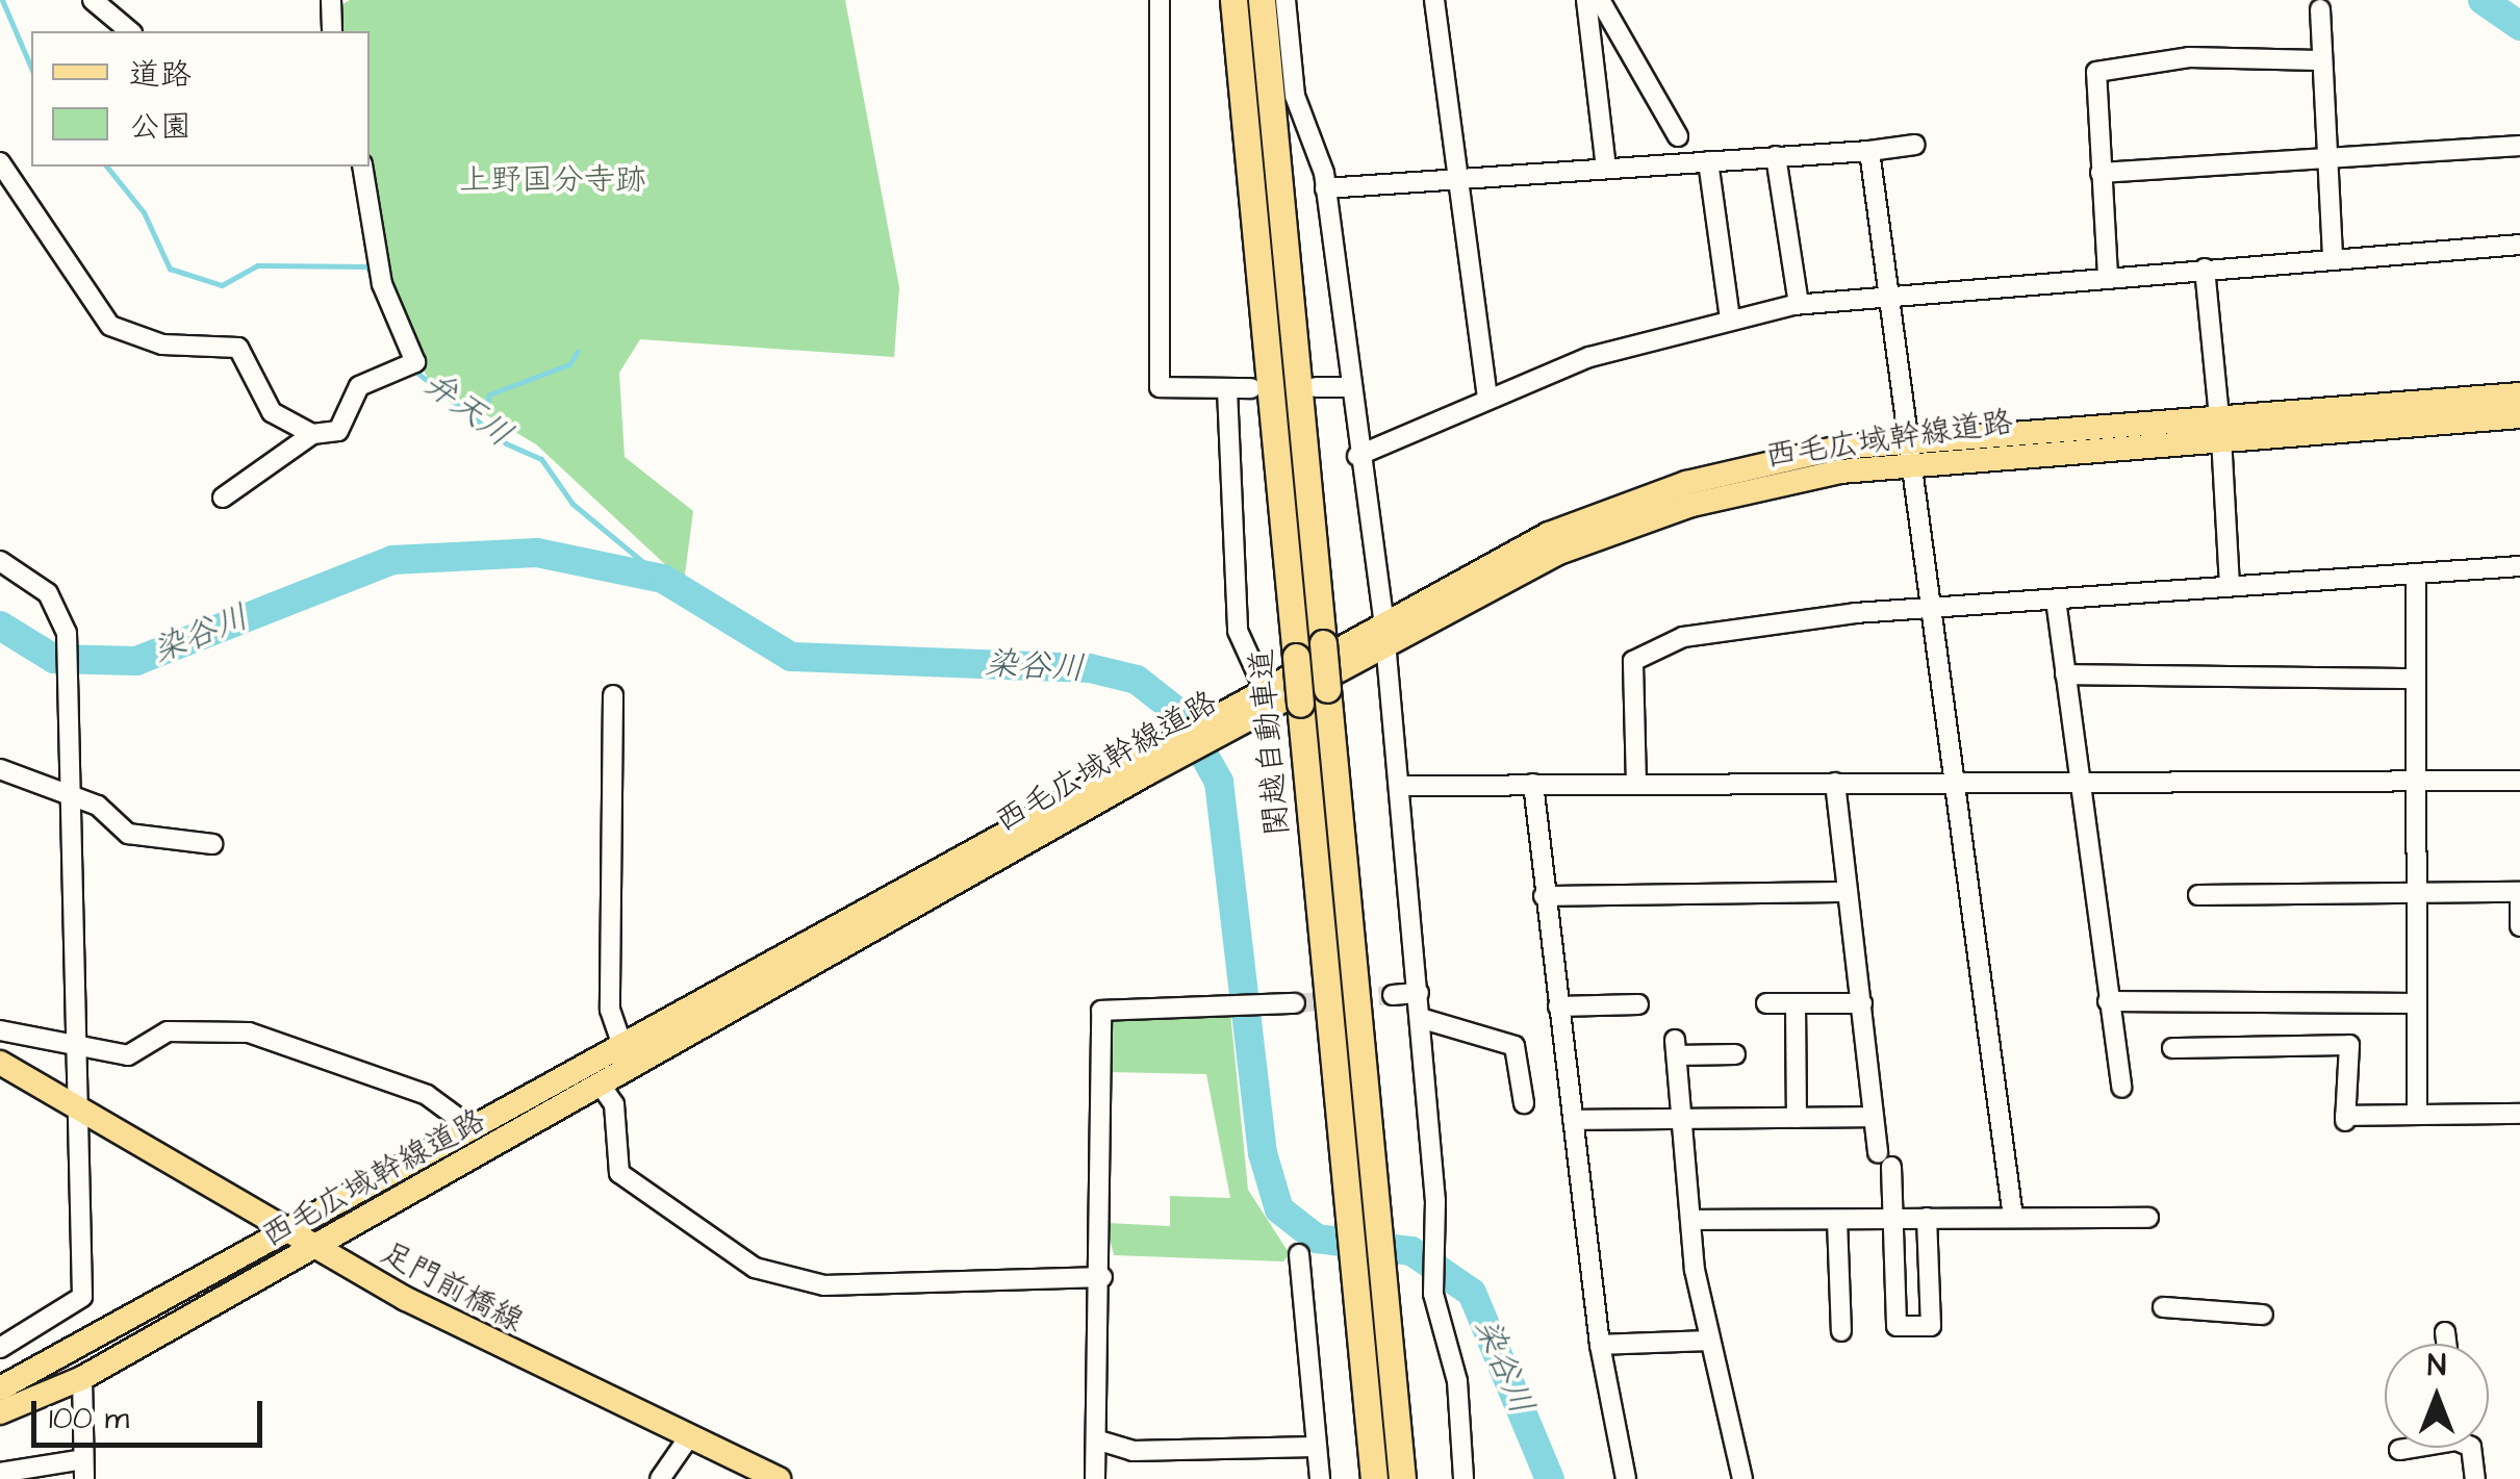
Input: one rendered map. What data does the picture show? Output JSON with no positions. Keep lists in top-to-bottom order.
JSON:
{
  "streets": {
    "highway": ["関越自動車道"],
    "main road": ["西毛広域幹線道路", "足門前橋線"]
  },
  "crossings": [
    ["西毛広域幹線道路", "足門前橋線"]
  ],
  "water": ["弁天川", "染谷川"],
  "parks": ["上野国分寺跡"],
  "legend": ["道路", "公園"],
  "scale_bar": "100 m",
  "north": "top"
}
